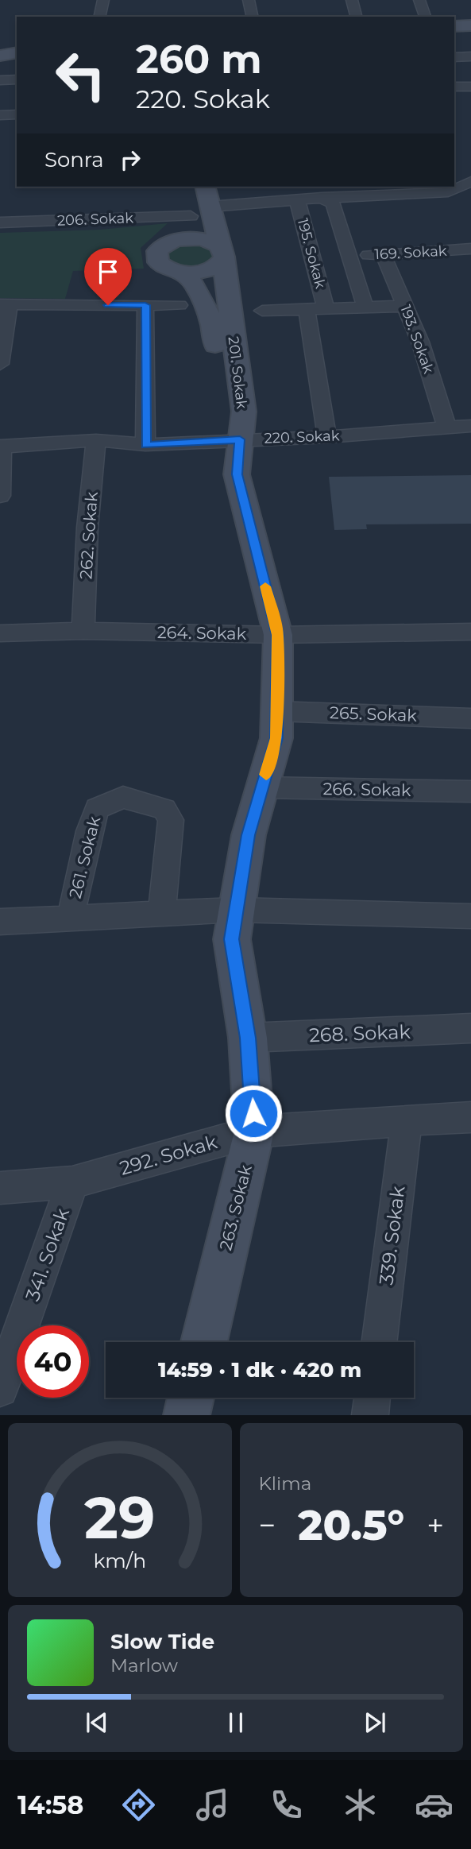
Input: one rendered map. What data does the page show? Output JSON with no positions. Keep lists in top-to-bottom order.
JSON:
{
  "streets": {
    "street": [
      "206. Sokak",
      "169. Sokak",
      "195. Sokak",
      "193. Sokak",
      "201. Sokak",
      "220. Sokak",
      "262. Sokak",
      "264. Sokak",
      "265. Sokak",
      "266. Sokak",
      "261. Sokak",
      "268. Sokak",
      "292. Sokak",
      "263. Sokak",
      "339. Sokak",
      "341. Sokak"
    ]
  },
  "crossings": [
    ["206. Sokak", "201. Sokak"],
    ["169. Sokak", "193. Sokak"],
    ["193. Sokak", "220. Sokak"],
    ["201. Sokak", "220. Sokak"],
    ["201. Sokak", "263. Sokak"],
    ["220. Sokak", "262. Sokak"],
    ["220. Sokak", "263. Sokak"],
    ["262. Sokak", "264. Sokak"],
    ["264. Sokak", "263. Sokak"],
    ["265. Sokak", "263. Sokak"],
    ["266. Sokak", "263. Sokak"],
    ["268. Sokak", "263. Sokak"],
    ["292. Sokak", "263. Sokak"],
    ["292. Sokak", "339. Sokak"],
    ["292. Sokak", "341. Sokak"]
  ],
  "page": {
    "turn": ["260 m", "220. Sokak"],
    "then": "Sonra",
    "limit": "40",
    "trip": "14:59 · 1 dk · 420 m",
    "tile": "Klima",
    "heat": ["−", "20.5°", "+"],
    "song": ["Slow Tide", "Marlow"],
    "tabs": "14:58",
    "gauge": ["29", "km/h"]
  }
}
